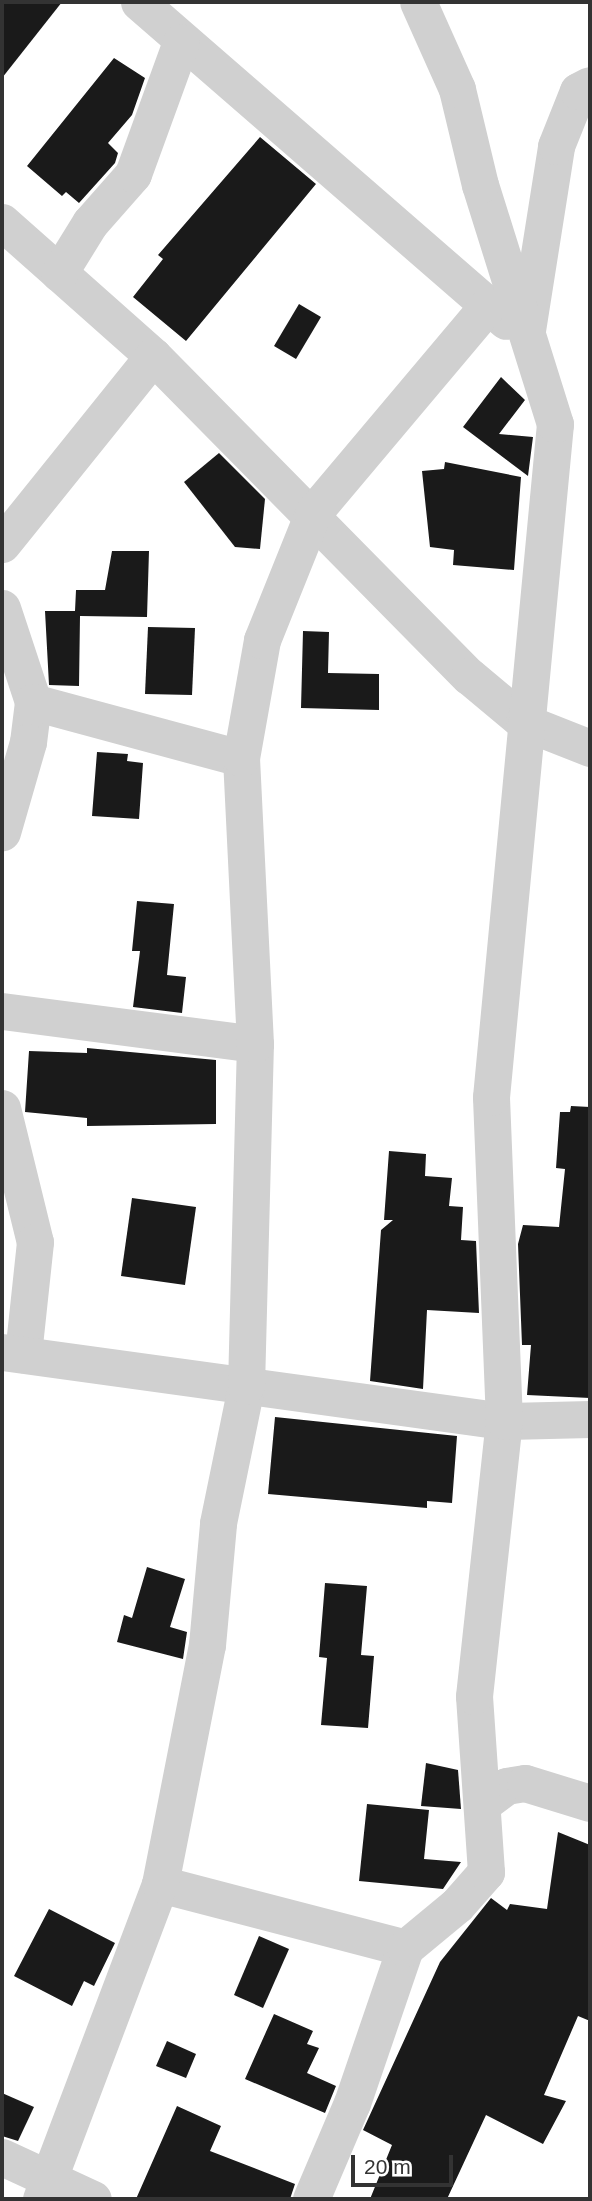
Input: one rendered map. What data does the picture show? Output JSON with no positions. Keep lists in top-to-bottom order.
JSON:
{
  "scale_bar": "20 m"
}
